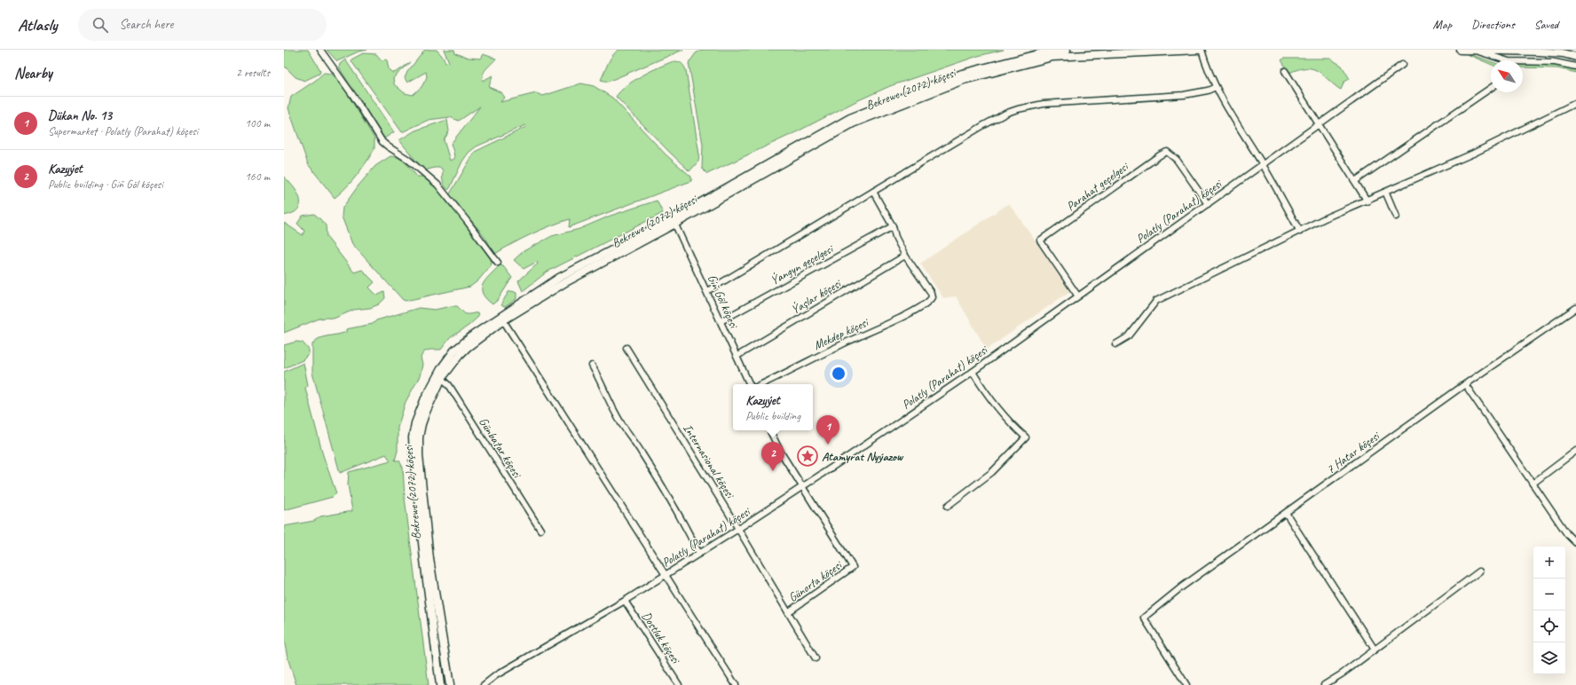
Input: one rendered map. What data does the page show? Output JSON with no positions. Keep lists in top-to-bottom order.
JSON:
{
  "streets": {
    "main road": ["Bekrewe (2072) köçesi"],
    "street": [
      "Parahat geçelgesi",
      "Polatly (Parahat) köçesi",
      "Ýangyn geçelgesi",
      "Ýaşlar köçesi",
      "Giň Göl köçesi",
      "Mekdep köçesi",
      "Günbatar köçesi",
      "7 Hatar köçesi",
      "Internasional köçesi",
      "Günorta köçesi",
      "Dostluk köçesi"
    ]
  },
  "crossings": [
    ["Bekrewe (2072) köçesi", "Giň Göl köçesi"],
    ["Bekrewe (2072) köçesi", "Günbatar köçesi"],
    ["Parahat geçelgesi", "Polatly (Parahat) köçesi"],
    ["Polatly (Parahat) köçesi", "Internasional köçesi"],
    ["Polatly (Parahat) köçesi", "Günorta köçesi"],
    ["Polatly (Parahat) köçesi", "Dostluk köçesi"],
    ["Ýangyn geçelgesi", "Giň Göl köçesi"],
    ["Ýaşlar köçesi", "Giň Göl köçesi"],
    ["Ýaşlar köçesi", "Mekdep köçesi"],
    ["Internasional köçesi", "Günorta köçesi"]
  ],
  "places": {
    "place": ["Atamyrat Nyýazow"]
  },
  "north": "top left",
  "page": {
    "header": "Atlasly",
    "search": "Search here",
    "nav": ["Map", "Directions", "Saved"],
    "heading": ["Nearby", "2 results"],
    "list": [
      {
        "mark": "1",
        "name": "Dükan No. 13",
        "note": "Supermarket · Polatly (Parahat) köçesi",
        "value": "100 m"
      },
      {
        "mark": "2",
        "name": "Kazyýet",
        "note": "Public building · Giň Göl köçesi",
        "value": "160 m"
      }
    ],
    "popup": ["Kazyýet", "Public building"],
    "pins": ["1", "2"],
    "map_buttons": ["+", "−"]
  }
}
